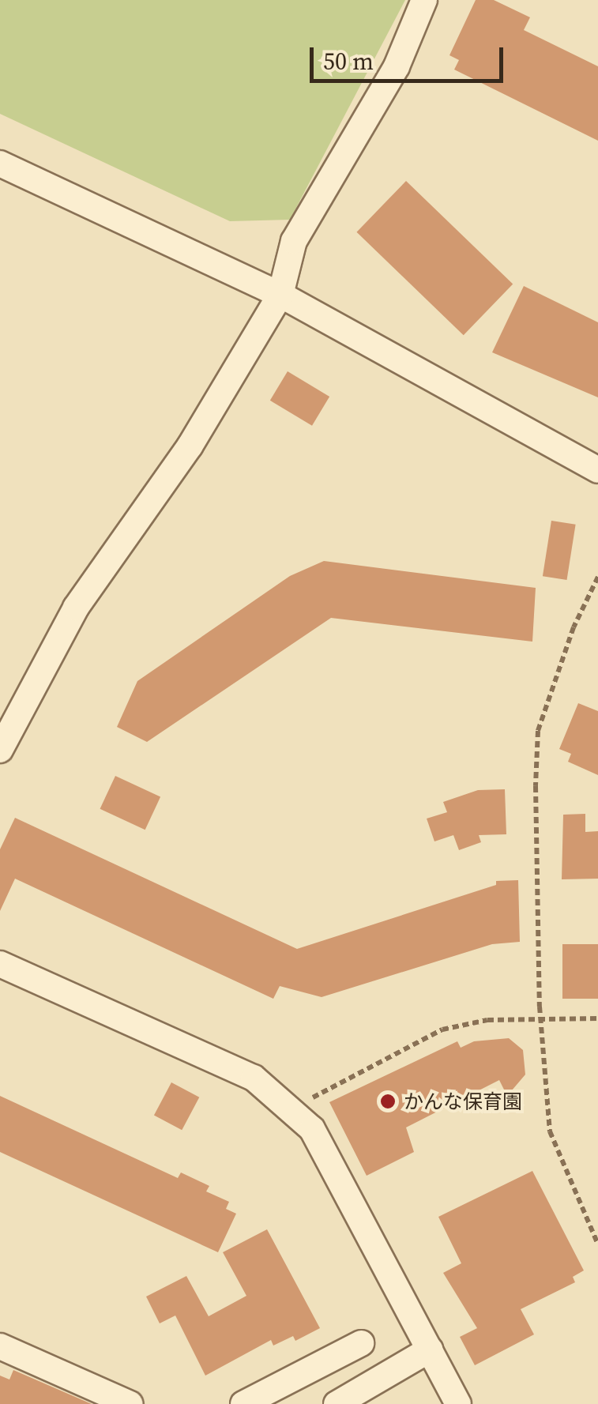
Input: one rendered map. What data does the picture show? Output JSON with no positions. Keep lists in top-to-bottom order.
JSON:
{
  "places": ["かんな保育園"],
  "scale_bar": "50 m"
}
